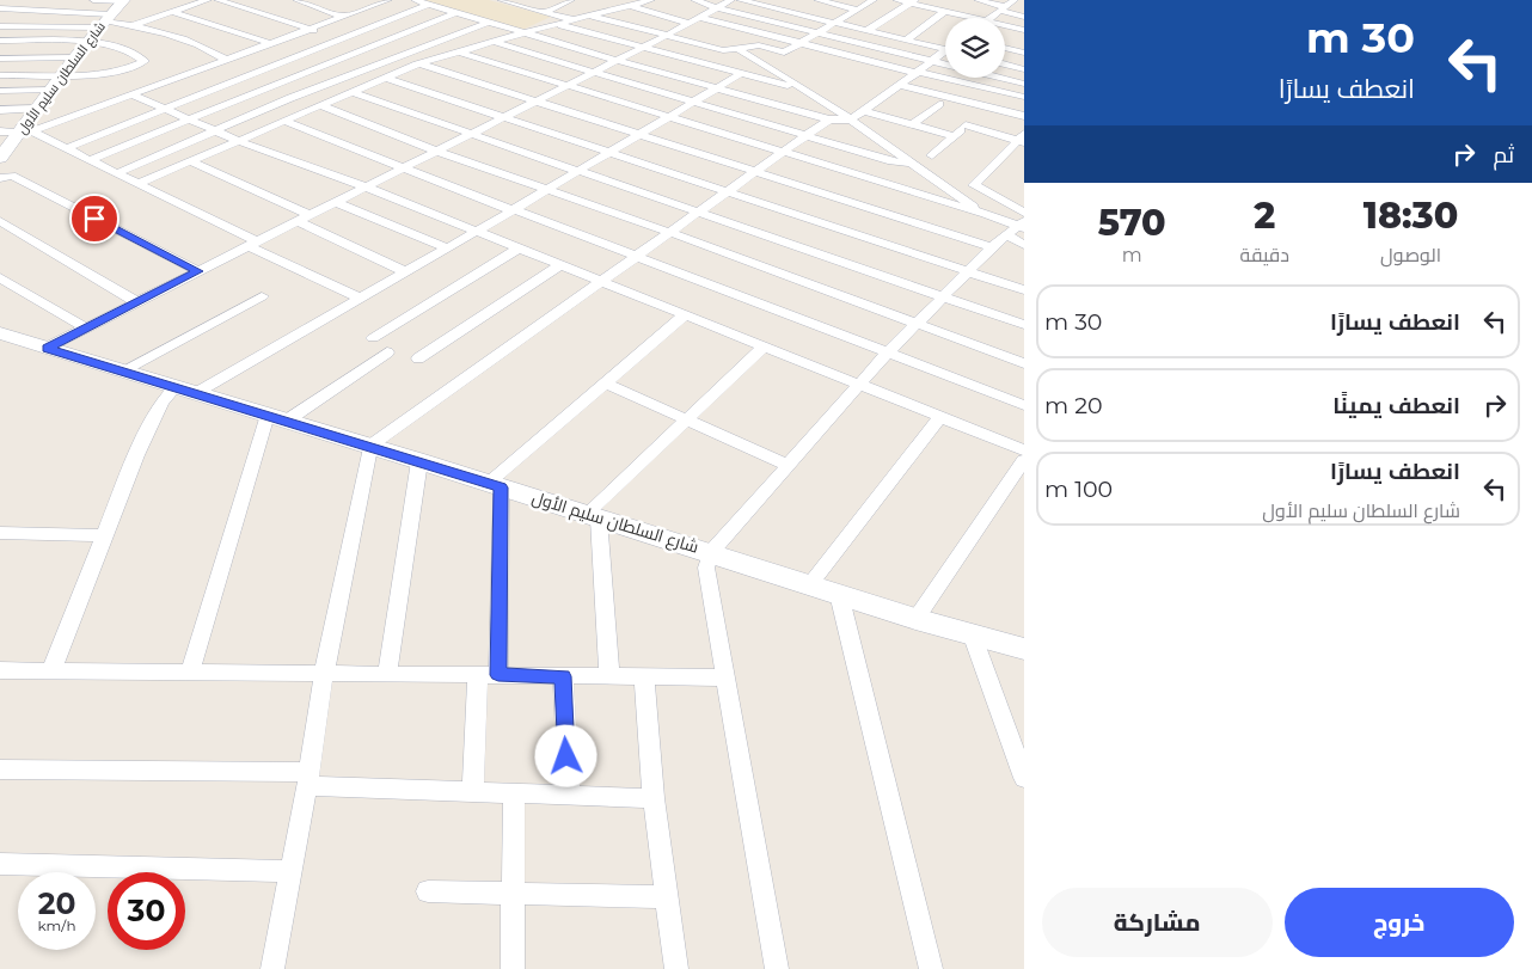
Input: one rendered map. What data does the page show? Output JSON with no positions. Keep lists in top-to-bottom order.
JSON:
{
  "streets": {
    "street": ["شارع السلطان سليم الأول"]
  },
  "page": {
    "turn": ["30 m", "انعطف يسارًا"],
    "then": "ثم",
    "eta": [
      "18:30",
      "الوصول",
      "2",
      "دقيقة",
      "570",
      "m"
    ],
    "list": [
      {
        "name": "انعطف يسارًا",
        "value": "30 m"
      },
      {
        "name": "انعطف يمينًا",
        "value": "20 m"
      },
      {
        "name": "انعطف يسارًا",
        "note": "شارع السلطان سليم الأول",
        "value": "100 m"
      }
    ],
    "speed": "20 km/h",
    "limit": "30",
    "buttons": ["خروج", "مشاركة"]
  }
}
